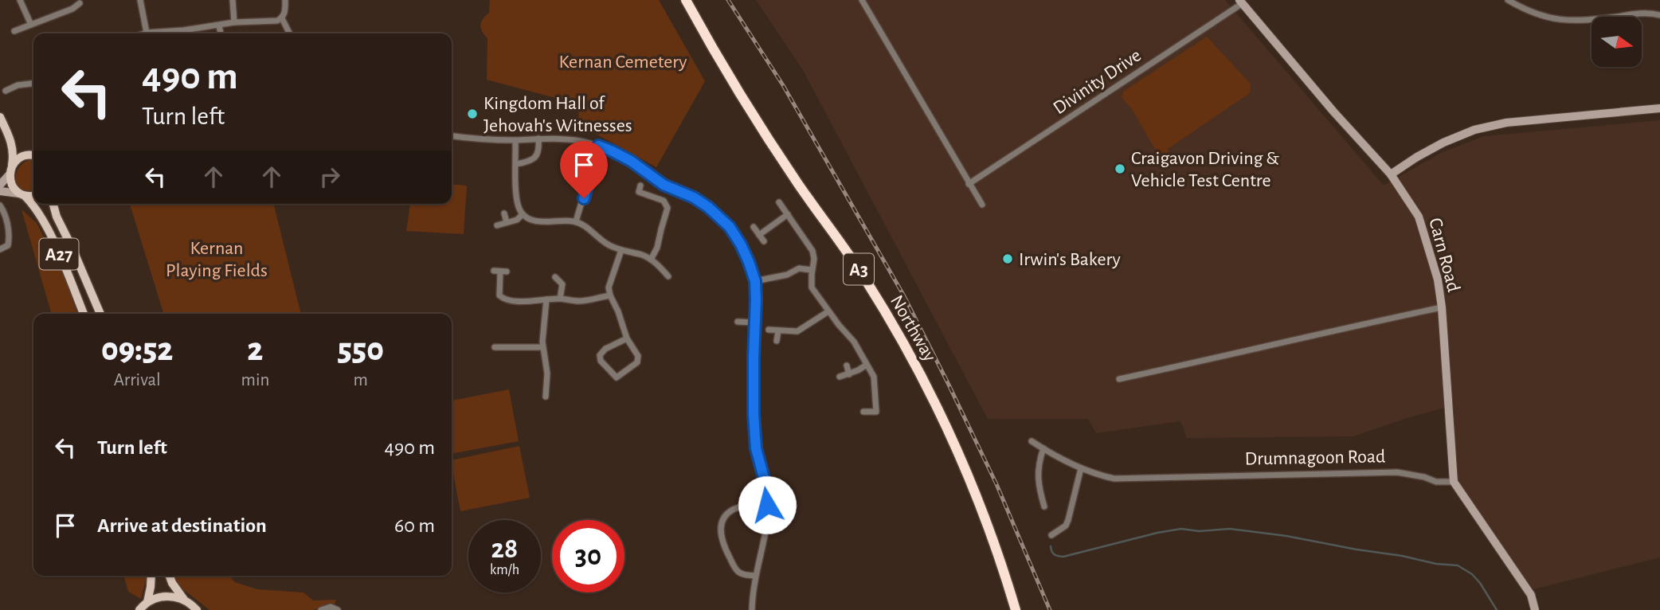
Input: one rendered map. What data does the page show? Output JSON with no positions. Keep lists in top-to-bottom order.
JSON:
{
  "streets": {
    "highway": ["A3", "Northway"],
    "main road": ["A27", "Carn Road"],
    "street": ["Divinity Drive", "Drumnagoon Road"]
  },
  "crossings": [
    ["Divinity Drive", "Carn Road"],
    ["Carn Road", "Drumnagoon Road"]
  ],
  "parks": ["Kernan Cemetery", "Kernan Playing Fields"],
  "places": ["Kingdom Hall of Jehovah's Witnesses", "Craigavon Driving & Vehicle Test Centre", "Irwin's Bakery"],
  "north": "right",
  "page": {
    "turn": ["490 m", "Turn left"],
    "eta": [
      "09:52",
      "Arrival",
      "2",
      "min",
      "550",
      "m"
    ],
    "list": [
      {
        "name": "Turn left",
        "value": "490 m"
      },
      {
        "name": "Arrive at destination",
        "value": "60 m"
      }
    ],
    "speed": "28 km/h",
    "limit": "30"
  }
}
